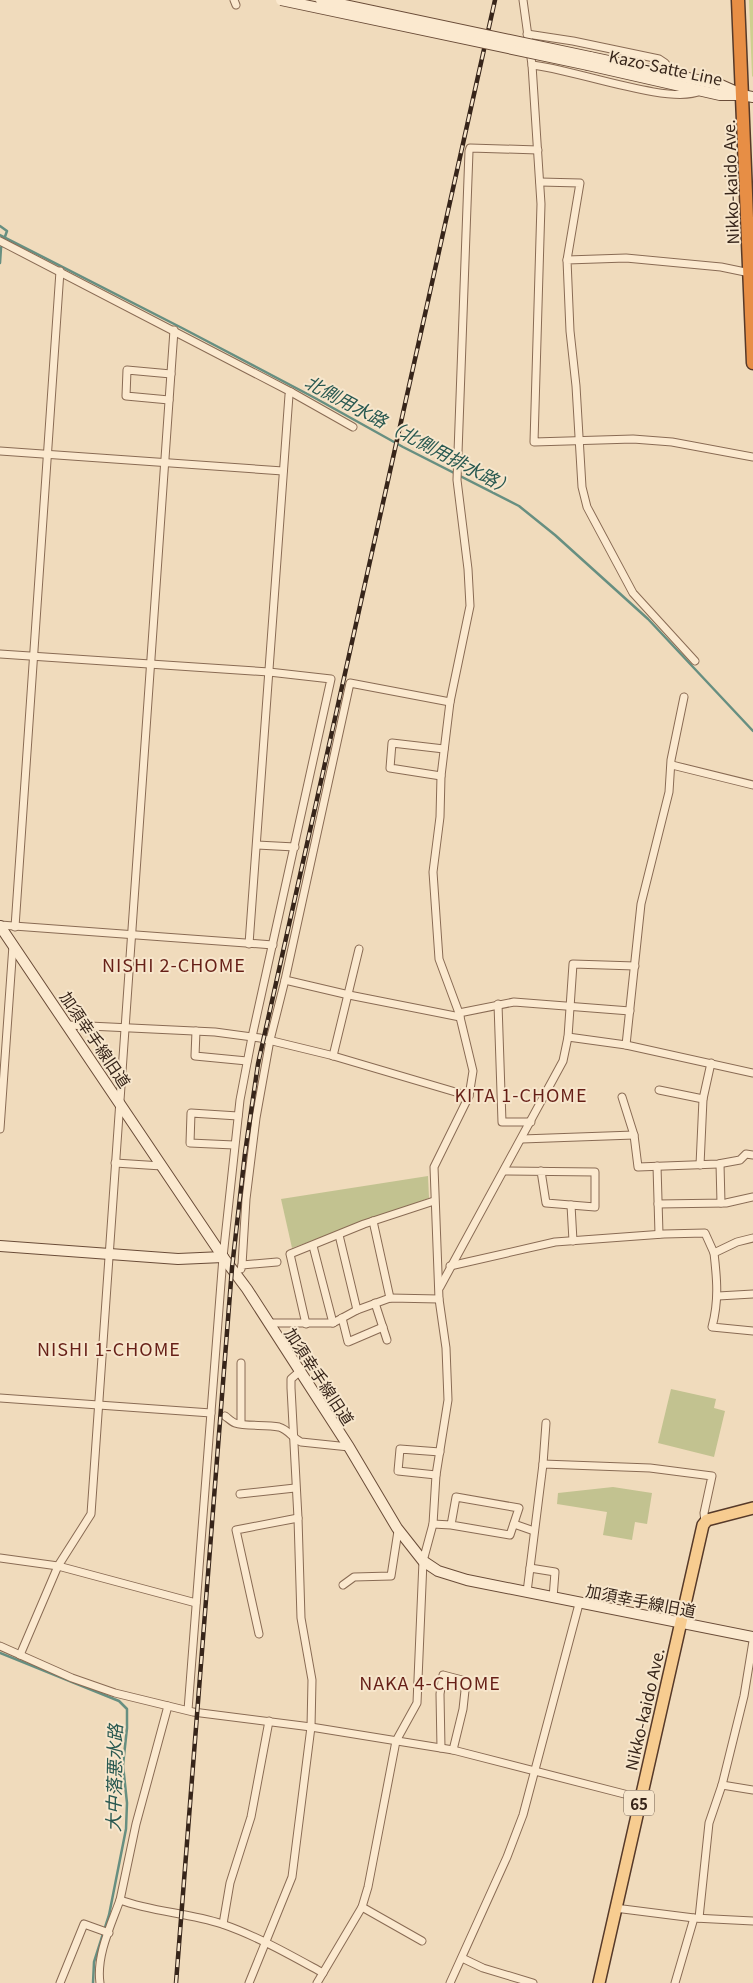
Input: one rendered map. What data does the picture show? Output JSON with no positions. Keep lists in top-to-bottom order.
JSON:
{
  "streets": {
    "highway": ["Nikko-kaido Ave."],
    "main road": ["65"],
    "street": ["Kazo-Satte Line", "加須幸手線旧道"]
  },
  "crossings": [
    ["Kazo-Satte Line", "Nikko-kaido Ave."],
    ["Nikko-kaido Ave.", "加須幸手線旧道"]
  ],
  "districts": [
    "NISHI 2-CHOME",
    "KITA 1-CHOME",
    "NISHI 1-CHOME",
    "NAKA 4-CHOME"
  ],
  "water": ["北側用水路（北側用排水路）", "大中落悪水路"]
}
